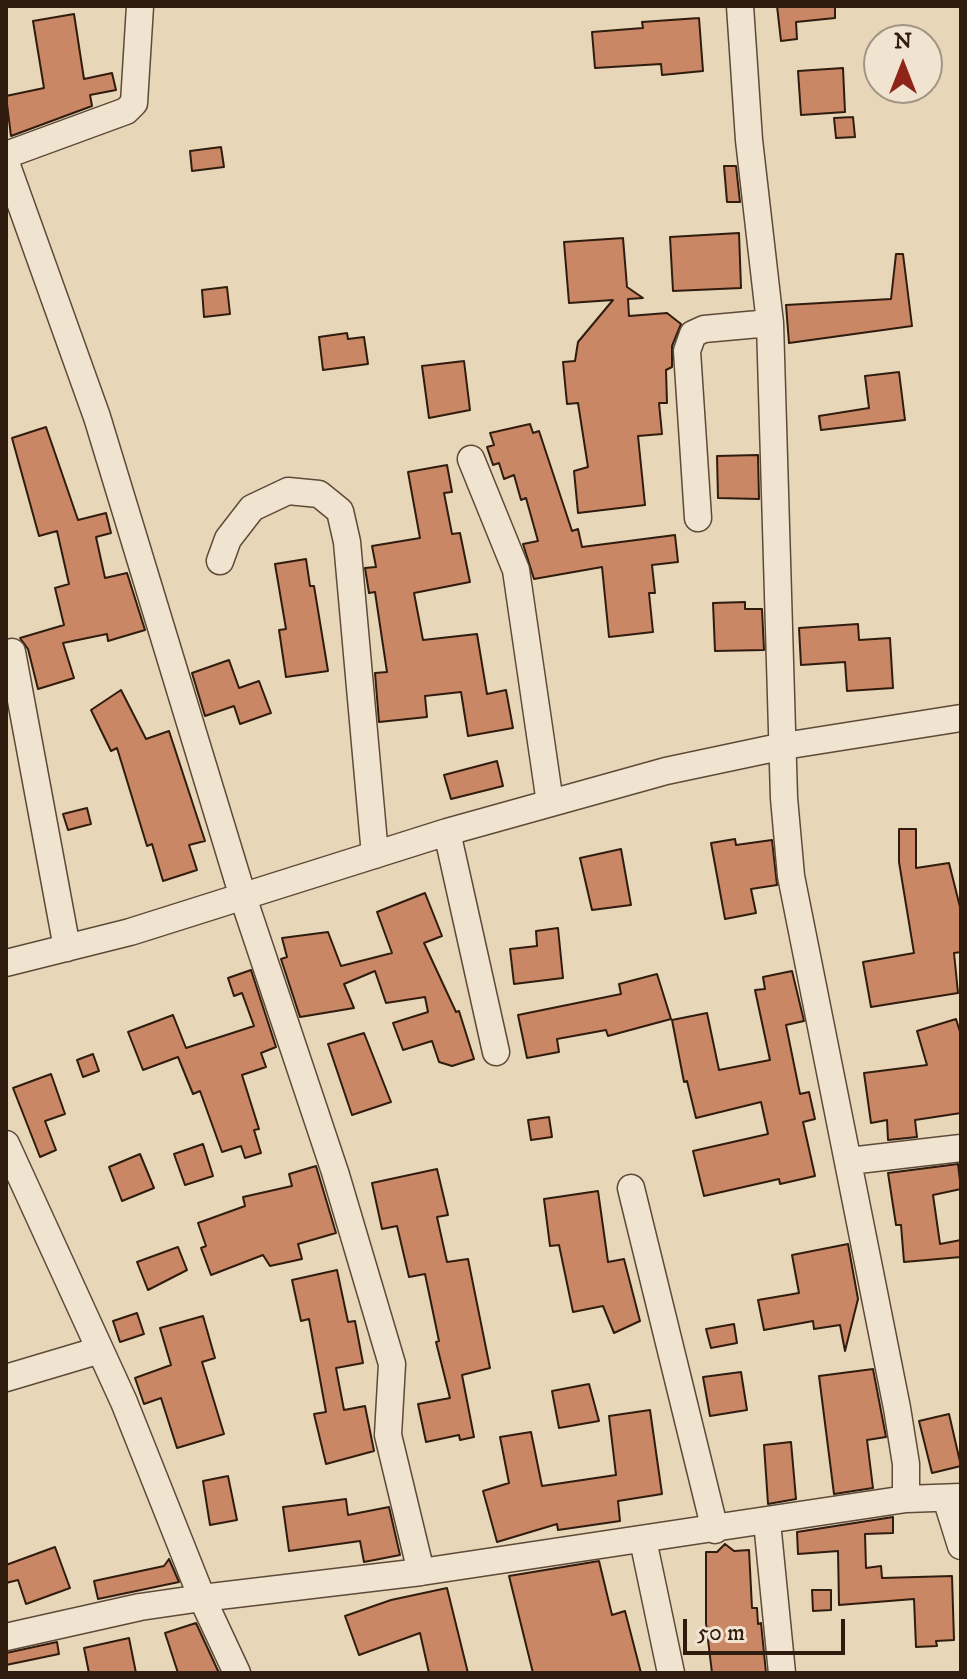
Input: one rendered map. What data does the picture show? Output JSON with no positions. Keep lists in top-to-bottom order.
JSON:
{
  "scale_bar": "50 m",
  "north": "top"
}
